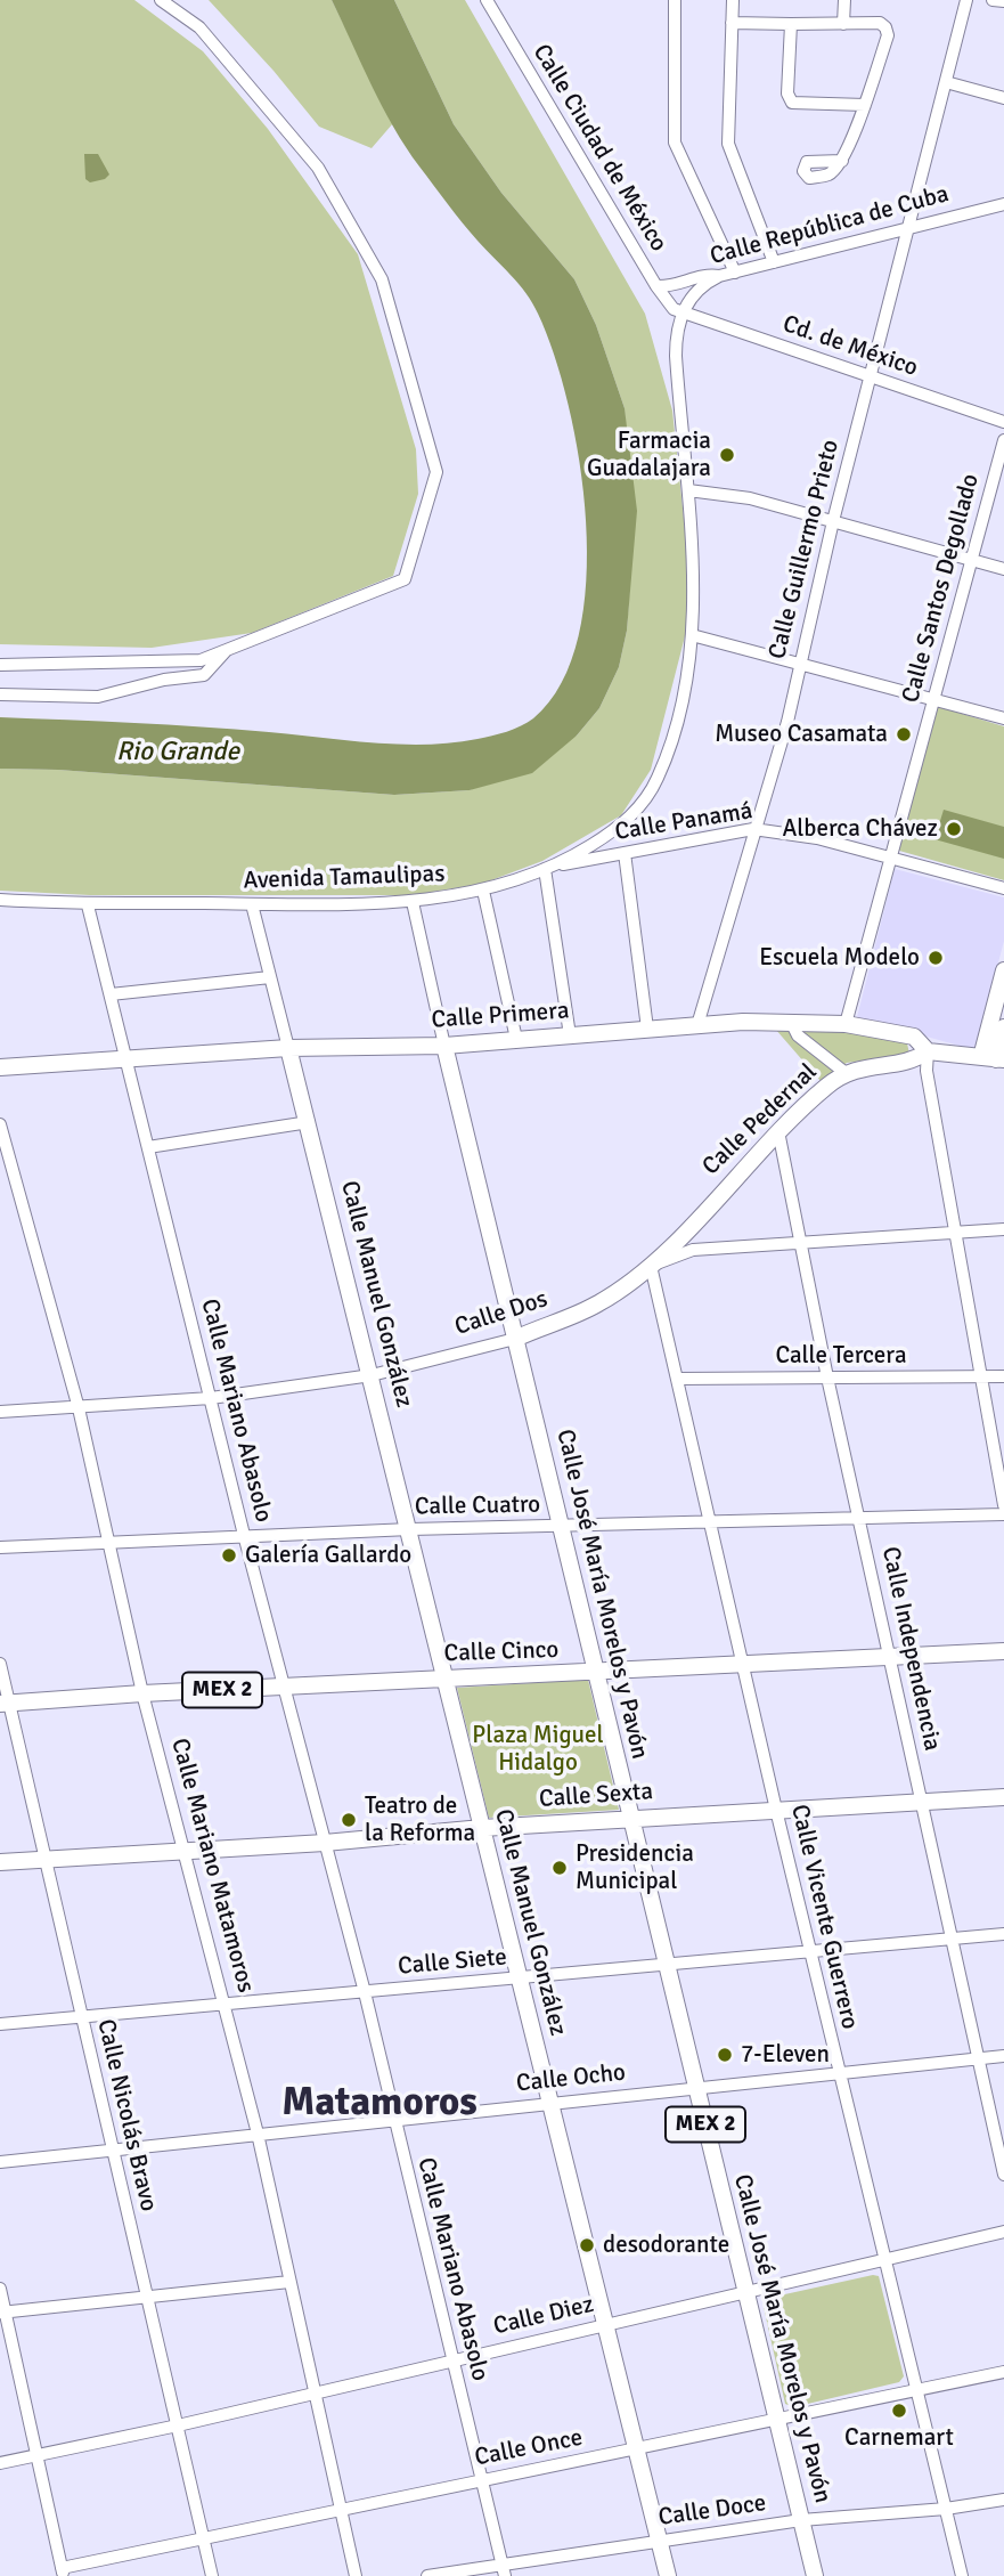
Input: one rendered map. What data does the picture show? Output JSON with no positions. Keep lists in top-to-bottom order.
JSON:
{
  "streets": {
    "main road": [
      "Calle Primera",
      "Calle Pedernal",
      "Calle Manuel González",
      "Calle Dos",
      "Calle José María Morelos y Pavón",
      "Calle Cinco",
      "MEX 2",
      "Calle Sexta"
    ],
    "street": [
      "Calle Ciudad de México",
      "Calle República de Cuba",
      "Cd. de México",
      "Calle Guillermo Prieto",
      "Calle Santos Degollado",
      "Calle Panamá",
      "Avenida Tamaulipas",
      "Calle Tercera",
      "Calle Mariano Abasolo",
      "Calle Cuatro",
      "Calle Independencia",
      "Calle Mariano Matamoros",
      "Calle Vicente Guerrero",
      "Calle Siete",
      "Calle Ocho",
      "Calle Nicolás Bravo",
      "Calle Diez",
      "Calle Once",
      "Calle Doce"
    ]
  },
  "crossings": [
    ["Calle Ciudad de México", "Calle República de Cuba"],
    ["Calle Ciudad de México", "Cd. de México"],
    ["Calle Ciudad de México", "Avenida Tamaulipas"],
    ["Calle República de Cuba", "Cd. de México"],
    ["Calle República de Cuba", "Calle Guillermo Prieto"],
    ["Calle República de Cuba", "Avenida Tamaulipas"],
    ["Cd. de México", "Calle Guillermo Prieto"],
    ["Cd. de México", "Avenida Tamaulipas"],
    ["Calle Guillermo Prieto", "Calle Panamá"],
    ["Calle Guillermo Prieto", "Calle Primera"],
    ["Calle Santos Degollado", "Calle Panamá"],
    ["Calle Santos Degollado", "Calle Primera"],
    ["Calle Panamá", "Avenida Tamaulipas"],
    ["Avenida Tamaulipas", "Calle Mariano Abasolo"],
    ["Avenida Tamaulipas", "Calle José María Morelos y Pavón"],
    ["Calle Primera", "Calle Pedernal"],
    ["Calle Primera", "Calle Manuel González"],
    ["Calle Primera", "Calle Mariano Abasolo"],
    ["Calle Primera", "Calle José María Morelos y Pavón"],
    ["Calle Pedernal", "Calle Dos"],
    ["Calle Pedernal", "Calle Independencia"],
    ["Calle Pedernal", "Calle Vicente Guerrero"],
    ["Calle Manuel González", "Calle Dos"],
    ["Calle Manuel González", "Calle Cuatro"],
    ["Calle Manuel González", "Calle Cinco"],
    ["Calle Manuel González", "Calle Sexta"],
    ["Calle Manuel González", "Calle Siete"],
    ["Calle Manuel González", "Calle Ocho"],
    ["Calle Manuel González", "Calle Diez"],
    ["Calle Manuel González", "Calle Once"],
    ["Calle Manuel González", "Calle Doce"],
    ["Calle Dos", "Calle Mariano Abasolo"],
    ["Calle Dos", "Calle José María Morelos y Pavón"],
    ["Calle Dos", "Calle Independencia"],
    ["Calle Dos", "Calle Mariano Matamoros"],
    ["Calle Dos", "Calle Vicente Guerrero"],
    ["Calle Tercera", "Calle Independencia"],
    ["Calle Tercera", "Calle Vicente Guerrero"],
    ["Calle Mariano Abasolo", "Calle Cuatro"],
    ["Calle Mariano Abasolo", "Calle Cinco"],
    ["Calle Mariano Abasolo", "Calle Sexta"],
    ["Calle Mariano Abasolo", "Calle Siete"],
    ["Calle Mariano Abasolo", "Calle Ocho"],
    ["Calle Mariano Abasolo", "Calle Diez"],
    ["Calle Mariano Abasolo", "Calle Once"],
    ["Calle Mariano Abasolo", "Calle Doce"],
    ["Calle Cuatro", "Calle José María Morelos y Pavón"],
    ["Calle Cuatro", "Calle Independencia"],
    ["Calle Cuatro", "Calle Mariano Matamoros"],
    ["Calle Cuatro", "Calle Vicente Guerrero"],
    ["Calle José María Morelos y Pavón", "Calle Cinco"],
    ["Calle José María Morelos y Pavón", "Calle Sexta"],
    ["Calle José María Morelos y Pavón", "Calle Siete"],
    ["Calle José María Morelos y Pavón", "Calle Ocho"],
    ["Calle José María Morelos y Pavón", "Calle Diez"],
    ["Calle José María Morelos y Pavón", "Calle Once"],
    ["Calle José María Morelos y Pavón", "Calle Doce"],
    ["Calle Independencia", "Calle Cinco"],
    ["Calle Independencia", "Calle Sexta"],
    ["Calle Independencia", "Calle Siete"],
    ["Calle Independencia", "Calle Ocho"],
    ["Calle Cinco", "Calle Mariano Matamoros"],
    ["Calle Cinco", "Calle Vicente Guerrero"],
    ["Calle Cinco", "Calle Nicolás Bravo"],
    ["Calle Sexta", "Calle Mariano Matamoros"],
    ["Calle Sexta", "Calle Vicente Guerrero"],
    ["Calle Sexta", "Calle Nicolás Bravo"],
    ["Calle Mariano Matamoros", "Calle Siete"],
    ["Calle Mariano Matamoros", "Calle Ocho"],
    ["Calle Mariano Matamoros", "Calle Diez"],
    ["Calle Mariano Matamoros", "Calle Once"],
    ["Calle Vicente Guerrero", "Calle Siete"],
    ["Calle Vicente Guerrero", "Calle Ocho"],
    ["Calle Vicente Guerrero", "Calle Diez"],
    ["Calle Vicente Guerrero", "Calle Once"],
    ["Calle Vicente Guerrero", "Calle Doce"],
    ["Calle Siete", "Calle Nicolás Bravo"],
    ["Calle Ocho", "Calle Nicolás Bravo"],
    ["Calle Nicolás Bravo", "Calle Diez"],
    ["Calle Nicolás Bravo", "Calle Once"]
  ],
  "districts": ["Matamoros"],
  "water": ["Rio Grande"],
  "parks": ["Plaza Miguel Hidalgo"],
  "places": [
    "Farmacia Guadalajara",
    "Museo Casamata",
    "Alberca Chávez",
    "Escuela Modelo",
    "Galería Gallardo",
    "Teatro de la Reforma",
    "Presidencia Municipal",
    "7-Eleven",
    "desodorante",
    "Carnemart"
  ]
}
